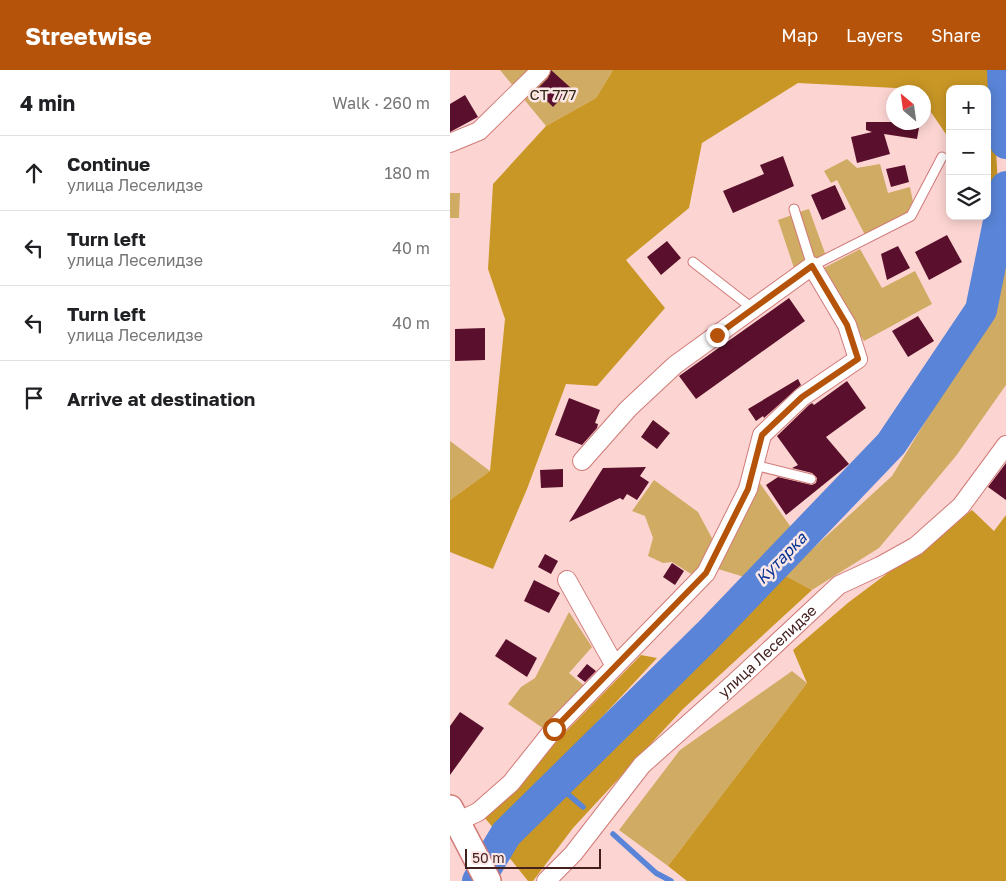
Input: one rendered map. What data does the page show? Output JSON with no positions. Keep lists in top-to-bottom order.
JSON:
{
  "streets": {
    "street": ["улица Леселидзе"]
  },
  "water": ["Кутарка"],
  "parks": ["СТ 777"],
  "scale_bar": "50 m",
  "north": "top left",
  "page": {
    "header": "Streetwise",
    "nav": ["Map", "Layers", "Share"],
    "heading": ["4 min", "Walk · 260 m"],
    "map_buttons": ["+", "−"],
    "list": [
      ["Continue", "улица Леселидзе", "180 m"],
      ["Turn left", "улица Леселидзе", "40 m"],
      ["Turn left", "улица Леселидзе", "40 m"],
      "Arrive at destination"
    ],
    "scale": "50 m"
  }
}
